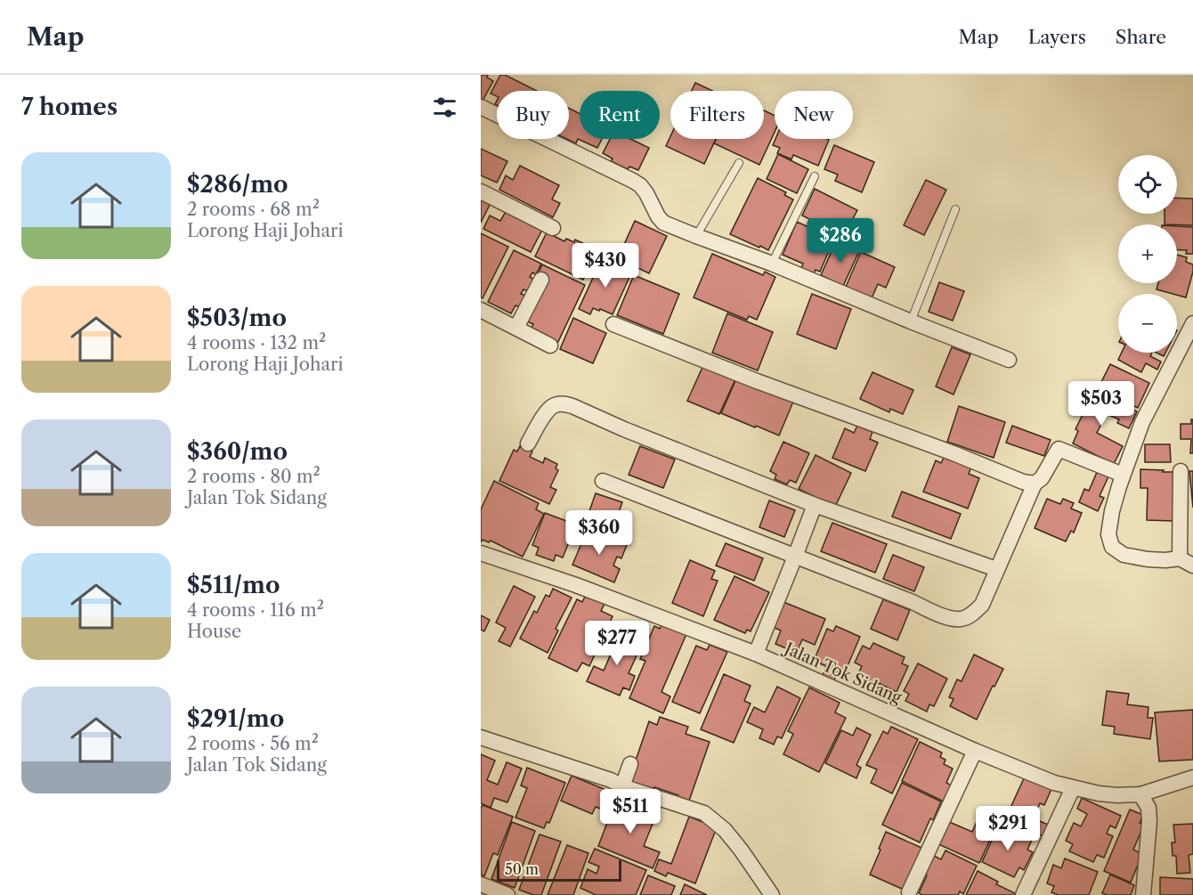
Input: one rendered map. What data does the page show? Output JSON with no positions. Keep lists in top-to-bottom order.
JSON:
{
  "streets": {
    "street": ["Jalan Tok Sidang"]
  },
  "scale_bar": "50 m",
  "page": {
    "header": "Map",
    "nav": ["Map", "Layers", "Share"],
    "heading": "7 homes",
    "chip": [
      "Buy",
      "Rent",
      "Filters",
      "New"
    ],
    "list": [
      {
        "name": "$286/mo",
        "note": "2 rooms · 68 m² · Lorong Haji Johari"
      },
      {
        "name": "$503/mo",
        "note": "4 rooms · 132 m² · Lorong Haji Johari"
      },
      {
        "name": "$360/mo",
        "note": "2 rooms · 80 m² · Jalan Tok Sidang"
      },
      {
        "name": "$511/mo",
        "note": "4 rooms · 116 m² · House"
      },
      {
        "name": "$291/mo",
        "note": "2 rooms · 56 m² · Jalan Tok Sidang"
      }
    ],
    "map_buttons": ["+", "−"],
    "price": [
      "$286",
      "$430",
      "$503",
      "$360",
      "$277",
      "$511",
      "$291"
    ],
    "scale": "50 m"
  }
}
